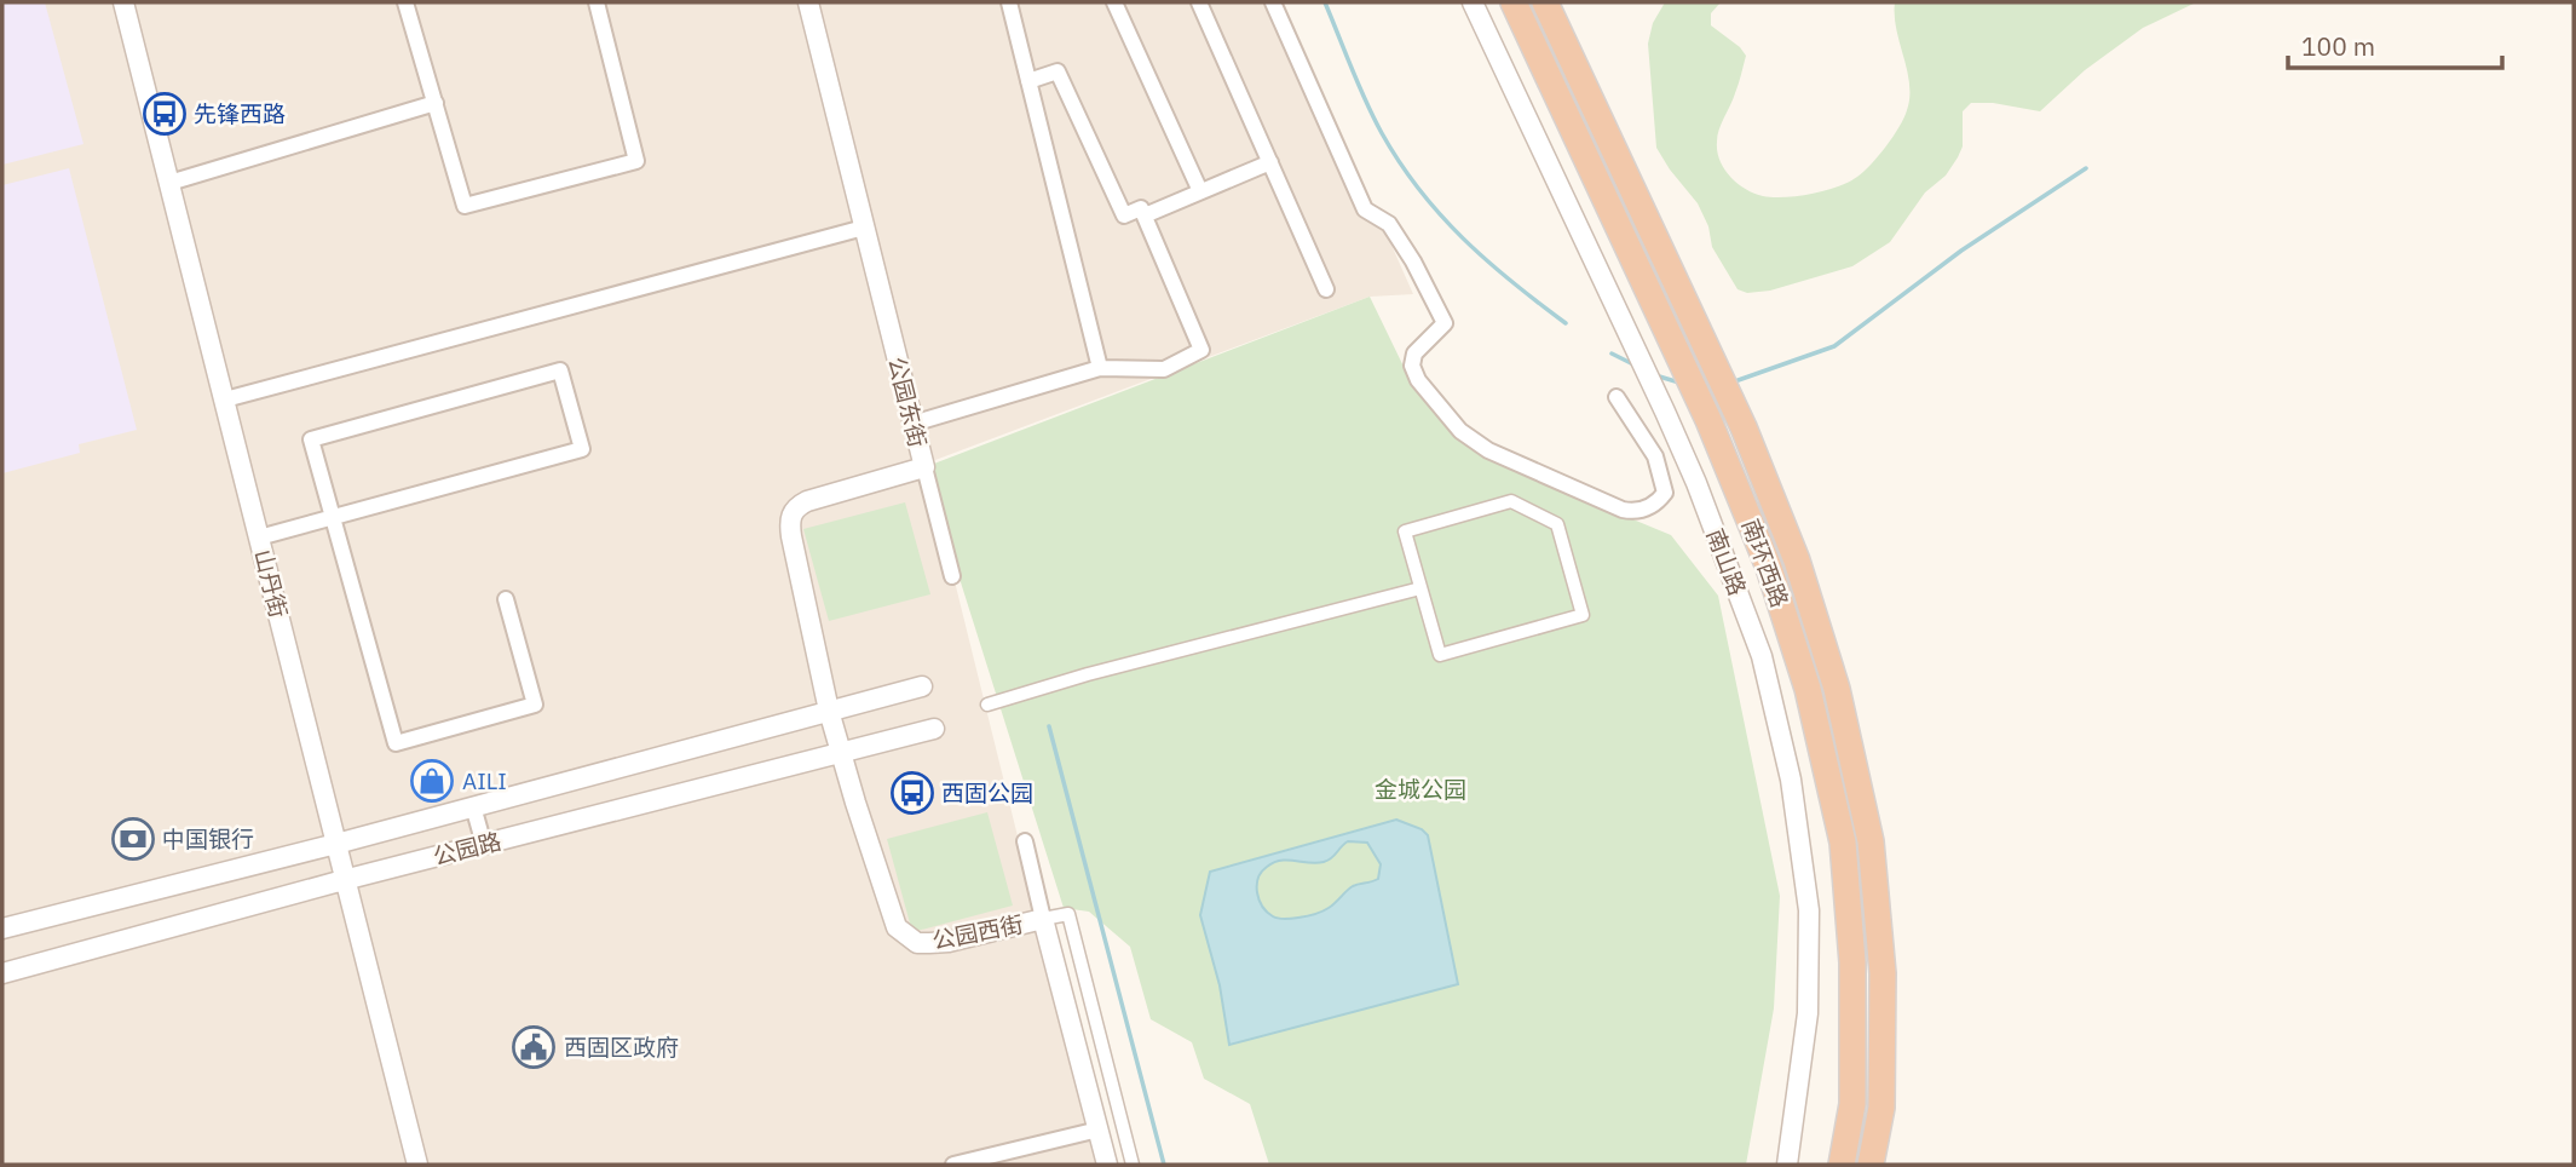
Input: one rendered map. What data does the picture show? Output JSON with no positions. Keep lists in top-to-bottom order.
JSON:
{
  "streets": {
    "highway": ["南环西路"],
    "street": [
      "公园东街",
      "南山路",
      "山丹街",
      "公园路",
      "公园西街"
    ]
  },
  "crossings": [
    ["公园东街", "公园路"],
    ["山丹街", "公园路"],
    ["公园路", "公园西街"]
  ],
  "parks": ["金城公园"],
  "places": {
    "bus stop": ["先锋西路", "西固公园"],
    "shop": ["AILI"],
    "bank": ["中国银行"],
    "public building": ["西固区政府"]
  },
  "scale_bar": "100 m"
}
